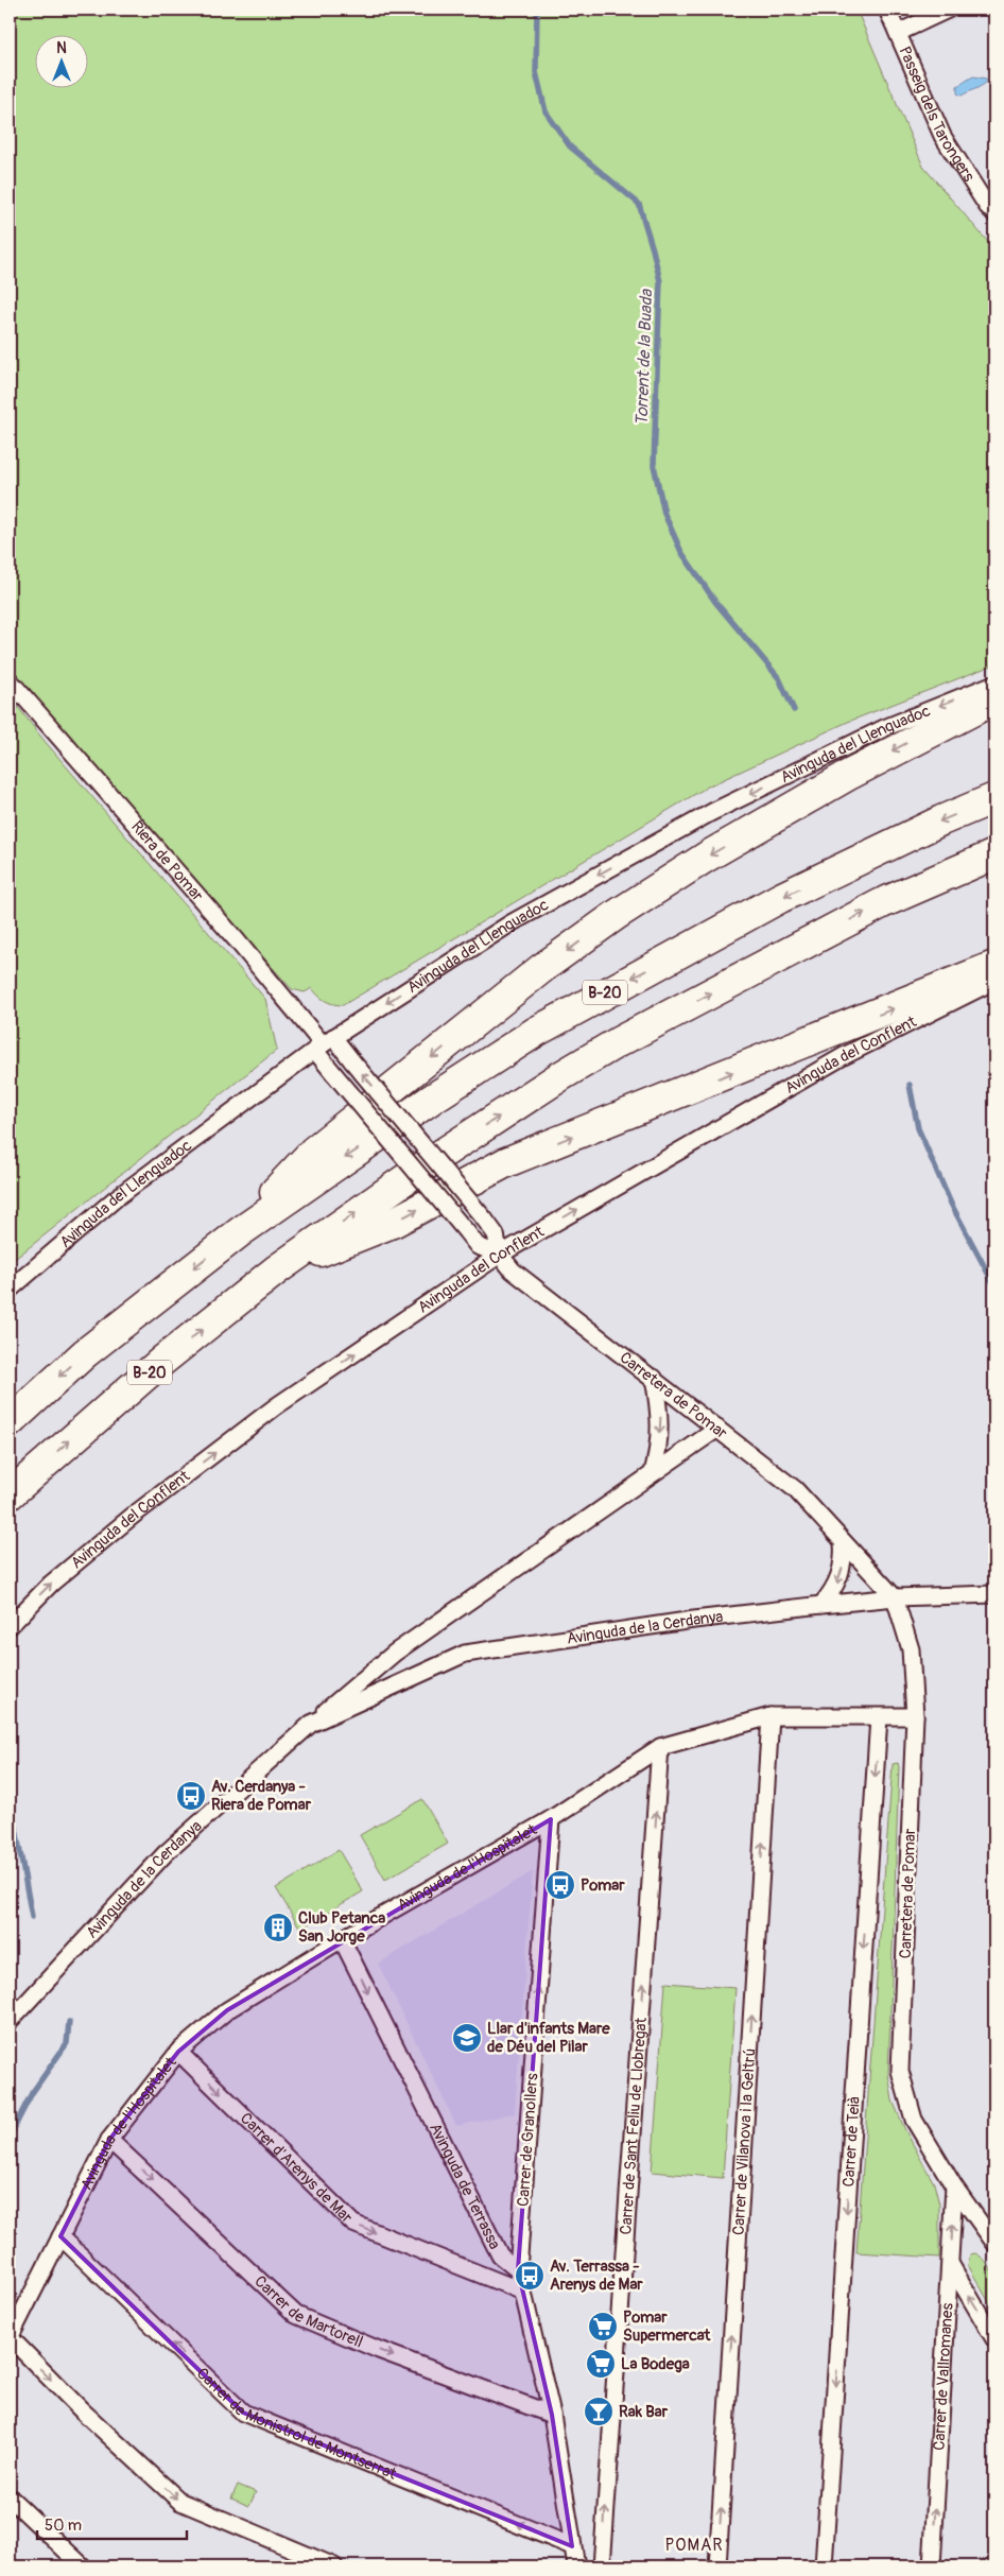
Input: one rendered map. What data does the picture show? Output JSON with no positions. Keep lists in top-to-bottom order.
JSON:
{
  "streets": {
    "highway": ["B-20"],
    "street": [
      "Passeig dels Tarongers",
      "Avinguda del Llenguadoc",
      "Riera de Pomar",
      "Avinguda del Conflent",
      "Carretera de Pomar",
      "Avinguda de la Cerdanya",
      "Avinguda de l'Hospitalet",
      "Carrer de Sant Feliu de Llobregat",
      "Carrer de Granollers",
      "Carrer de Vilanova i la Geltrú",
      "Carrer de Teià",
      "Carrer d'Arenys de Mar",
      "Avinguda de Terrassa",
      "Carrer de Martorell",
      "Carrer de Vallromanes",
      "Carrer de Monistrol de Montserrat"
    ]
  },
  "crossings": [
    ["Avinguda del Llenguadoc", "Riera de Pomar"],
    ["Avinguda del Llenguadoc", "Carretera de Pomar"],
    ["Riera de Pomar", "Carretera de Pomar"],
    ["Avinguda del Conflent", "Carretera de Pomar"],
    ["Carretera de Pomar", "Avinguda de la Cerdanya"],
    ["Carretera de Pomar", "Avinguda de l'Hospitalet"],
    ["Carretera de Pomar", "Carrer de Vallromanes"],
    ["Avinguda de l'Hospitalet", "Carrer de Sant Feliu de Llobregat"],
    ["Avinguda de l'Hospitalet", "Carrer de Granollers"],
    ["Avinguda de l'Hospitalet", "Carrer de Vilanova i la Geltrú"],
    ["Avinguda de l'Hospitalet", "Carrer de Teià"],
    ["Avinguda de l'Hospitalet", "Carrer d'Arenys de Mar"],
    ["Avinguda de l'Hospitalet", "Avinguda de Terrassa"],
    ["Avinguda de l'Hospitalet", "Carrer de Martorell"],
    ["Avinguda de l'Hospitalet", "Carrer de Monistrol de Montserrat"],
    ["Carrer de Granollers", "Avinguda de Terrassa"]
  ],
  "one_way": [
    "Avinguda del Llenguadoc",
    "Avinguda del Conflent",
    "Carrer de Granollers",
    "Carrer de Vilanova i la Geltrú",
    "Carrer de Teià",
    "Carrer d'Arenys de Mar",
    "Avinguda de Terrassa",
    "Carrer de Martorell",
    "Carrer de Vallromanes"
  ],
  "districts": ["POMAR"],
  "water": ["Torrent de la Buada"],
  "places": {
    "bus stop": ["Av. Cerdanya - Riera de Pomar", "Pomar", "Av. Terrassa - Arenys de Mar"],
    "building": ["Club Petanca San Jorge"],
    "school or university": ["Llar d'infants Mare de Déu del Pilar"],
    "supermarket": ["Pomar Supermercat", "La Bodega"],
    "bar": ["Rak Bar"]
  },
  "scale_bar": "50 m",
  "north": "top"
}
